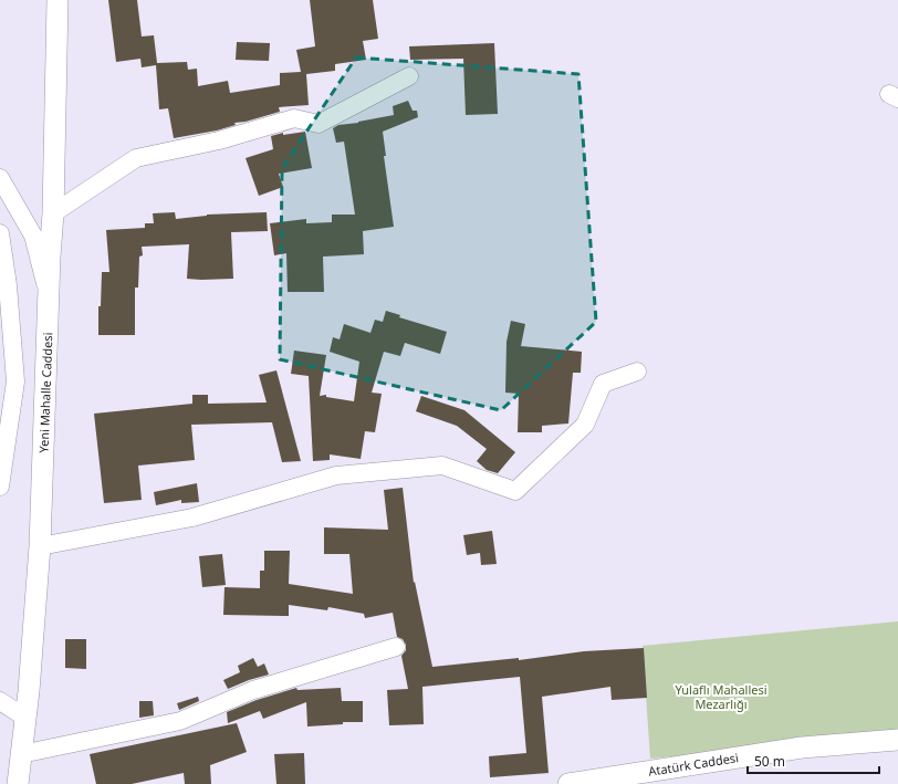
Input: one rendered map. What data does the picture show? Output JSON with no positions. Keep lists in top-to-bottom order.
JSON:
{
  "streets": {
    "street": ["Yeni Mahalle Caddesi", "Atatürk Caddesi"]
  },
  "parks": ["Yulaflı Mahallesi Mezarlığı"],
  "scale_bar": "50 m"
}
